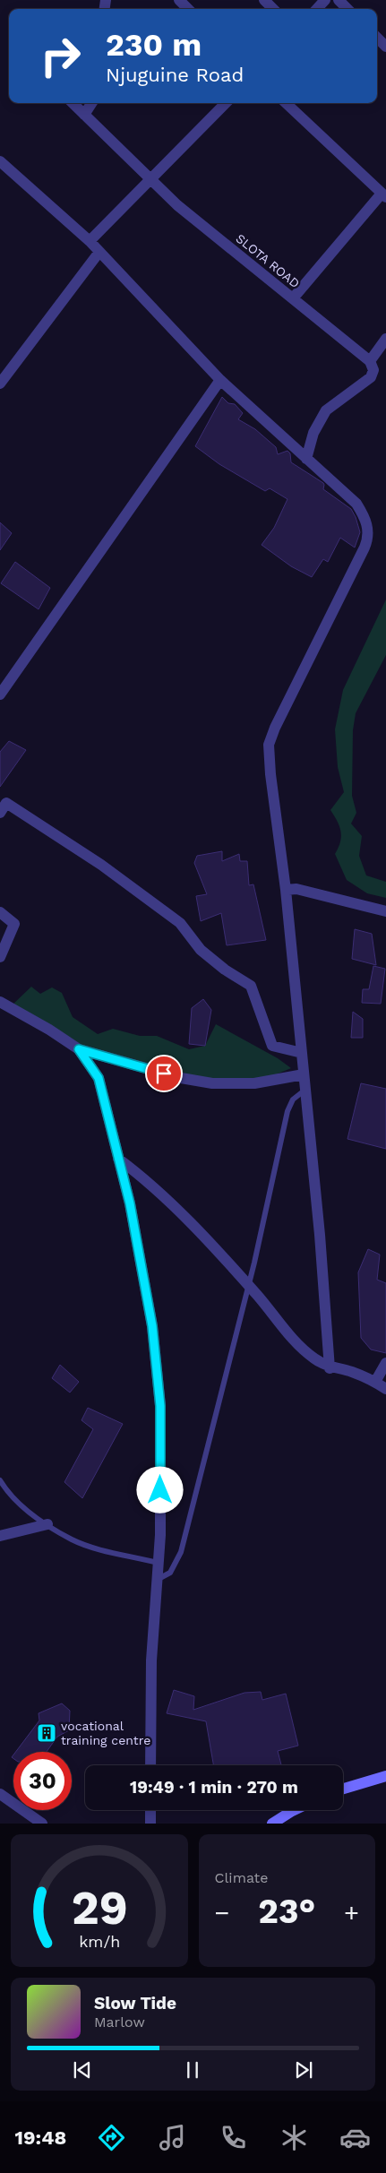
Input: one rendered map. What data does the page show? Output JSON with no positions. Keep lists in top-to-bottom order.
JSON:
{
  "streets": {
    "street": ["SLOTA ROAD"]
  },
  "places": {
    "building": ["vocational training centre"]
  },
  "page": {
    "turn": ["230 m", "Njuguine Road"],
    "limit": "30",
    "trip": "19:49 · 1 min · 270 m",
    "tile": "Climate",
    "heat": ["−", "23°", "+"],
    "song": ["Slow Tide", "Marlow"],
    "tabs": "19:48",
    "gauge": ["29", "km/h"]
  }
}
